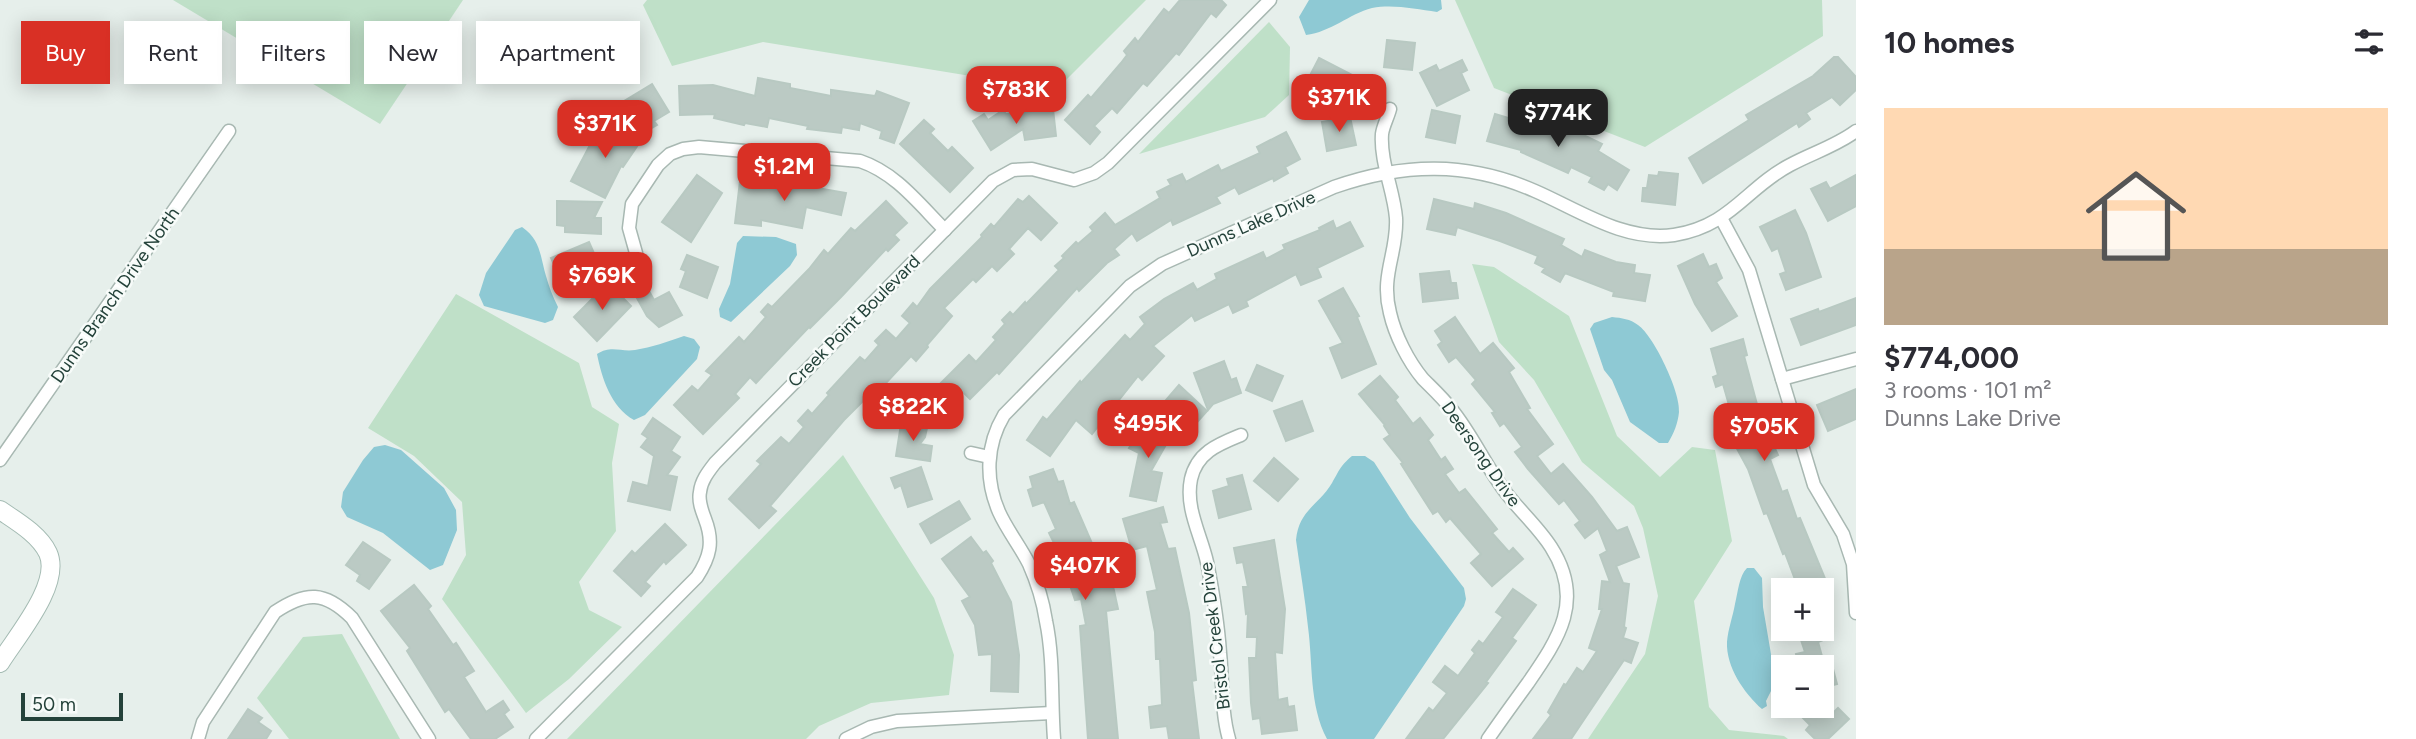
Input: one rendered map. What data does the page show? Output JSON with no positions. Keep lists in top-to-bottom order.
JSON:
{
  "streets": {
    "street": [
      "Dunns Lake Drive",
      "Dunns Branch Drive North",
      "Creek Point Boulevard",
      "Deersong Drive",
      "Bristol Creek Drive"
    ]
  },
  "crossings": [
    ["Dunns Lake Drive", "Deersong Drive"]
  ],
  "scale_bar": "50 m",
  "page": {
    "heading": "10 homes",
    "chip": [
      "Buy",
      "Rent",
      "Filters",
      "New",
      "Apartment"
    ],
    "price": [
      "$783K",
      "$371K",
      "$774K",
      "$371K",
      "$1.2M",
      "$769K",
      "$822K",
      "$495K",
      "$705K",
      "$407K"
    ],
    "list": [
      {
        "name": "$774,000",
        "note": "3 rooms · 101 m² · Dunns Lake Drive"
      }
    ],
    "map_buttons": ["+", "−"],
    "scale": "50 m"
  }
}
